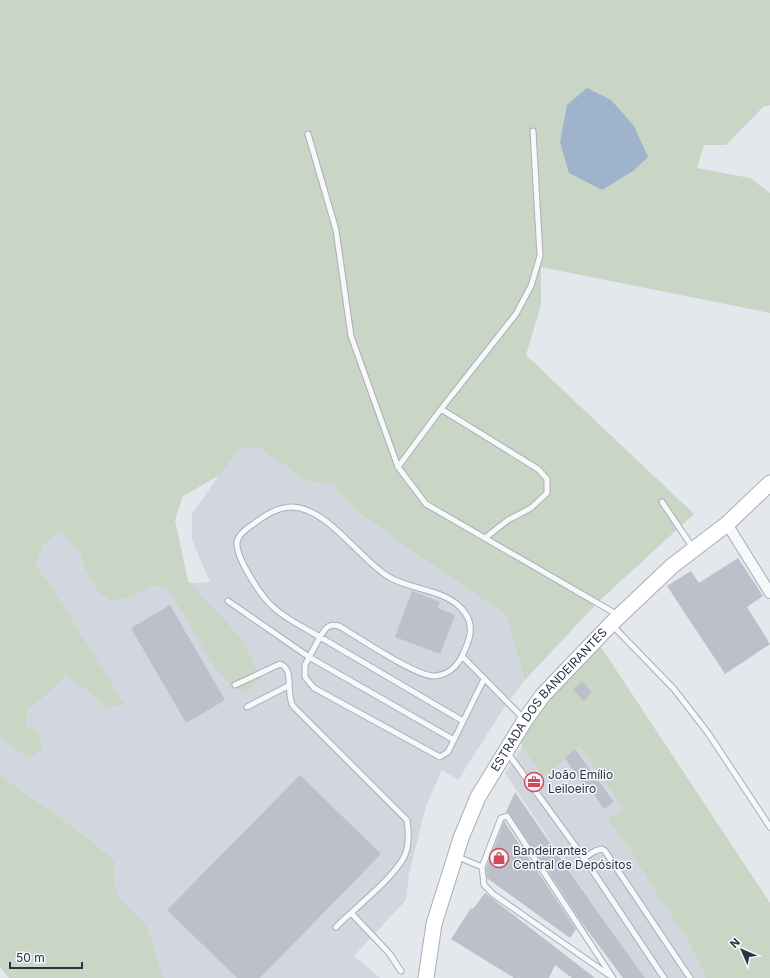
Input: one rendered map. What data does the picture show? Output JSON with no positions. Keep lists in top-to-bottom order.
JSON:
{
  "streets": {
    "main road": ["ESTRADA DOS BANDEIRANTES"]
  },
  "places": {
    "office": ["João Emílio Leiloeiro"],
    "shop": ["Bandeirantes Central de Depósitos"]
  },
  "scale_bar": "50 m",
  "north": "top left"
}
